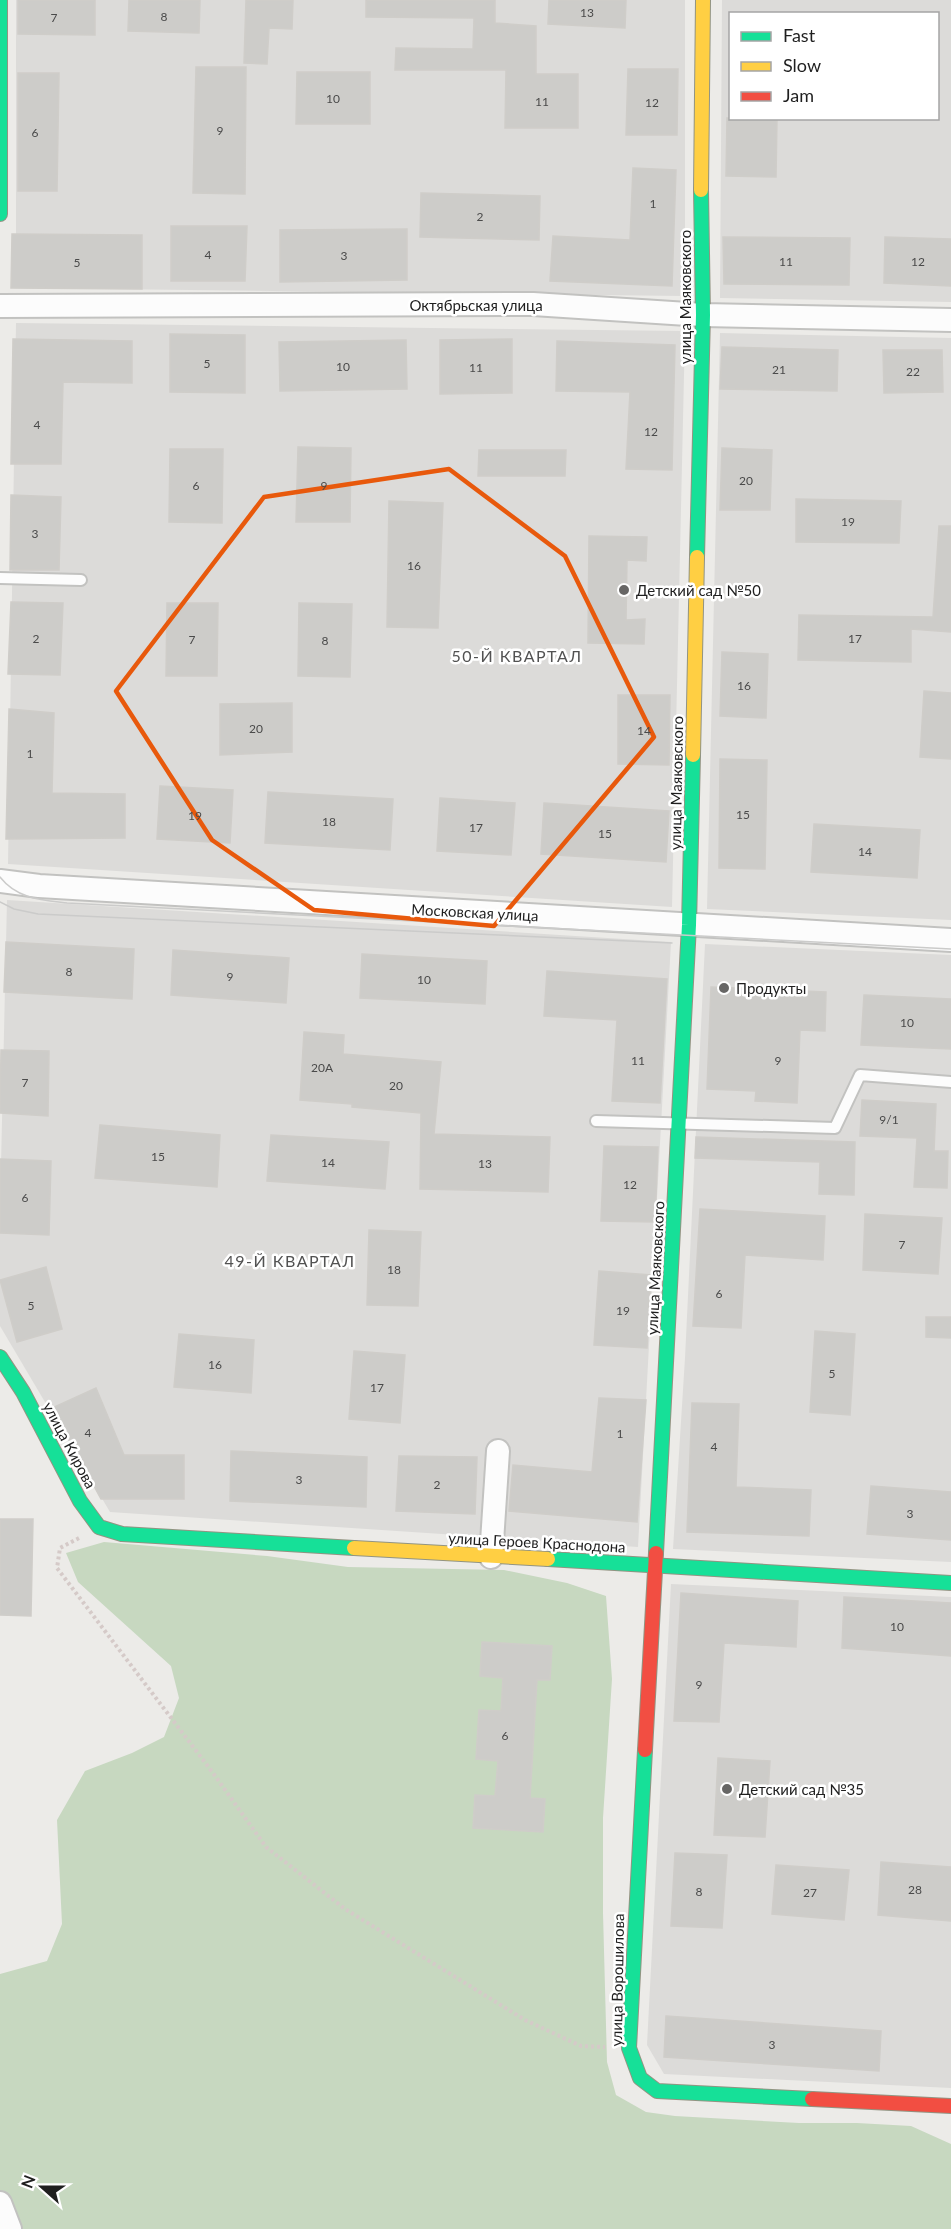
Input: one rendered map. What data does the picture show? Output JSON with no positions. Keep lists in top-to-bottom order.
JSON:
{
  "streets": {
    "street": [
      "улица Маяковского",
      "Октябрьская улица",
      "Московская улица",
      "улица Кирова",
      "улица Героев Краснодона",
      "улица Ворошилова"
    ]
  },
  "crossings": [
    ["улица Маяковского", "Октябрьская улица"],
    ["улица Маяковского", "Московская улица"],
    ["улица Маяковского", "улица Героев Краснодона"],
    ["улица Маяковского", "улица Ворошилова"],
    ["улица Кирова", "улица Героев Краснодона"],
    ["улица Героев Краснодона", "улица Ворошилова"]
  ],
  "districts": ["50-Й КВАРТАЛ", "49-Й КВАРТАЛ"],
  "places": ["Детский сад №50", "Продукты", "Детский сад №35"],
  "house_numbers": [
    "13",
    "8",
    "7",
    "10",
    "11",
    "12",
    "9",
    "6",
    "1",
    "2",
    "4",
    "3",
    "11",
    "12",
    "5",
    "5",
    "10",
    "11",
    "21",
    "22",
    "4",
    "12",
    "20",
    "6",
    "9",
    "19",
    "3",
    "16",
    "2",
    "17",
    "7",
    "8",
    "16",
    "20",
    "14",
    "1",
    "15",
    "19",
    "18",
    "17",
    "15",
    "14",
    "8",
    "9",
    "10",
    "10",
    "11",
    "9",
    "20А",
    "7",
    "20",
    "9/1",
    "15",
    "14",
    "13",
    "12",
    "6",
    "7",
    "18",
    "6",
    "5",
    "19",
    "16",
    "5",
    "17",
    "4",
    "1",
    "4",
    "3",
    "2",
    "3",
    "10",
    "9",
    "6",
    "28",
    "8",
    "27",
    "3"
  ],
  "legend": ["Fast", "Slow", "Jam"],
  "north": "left"
}
